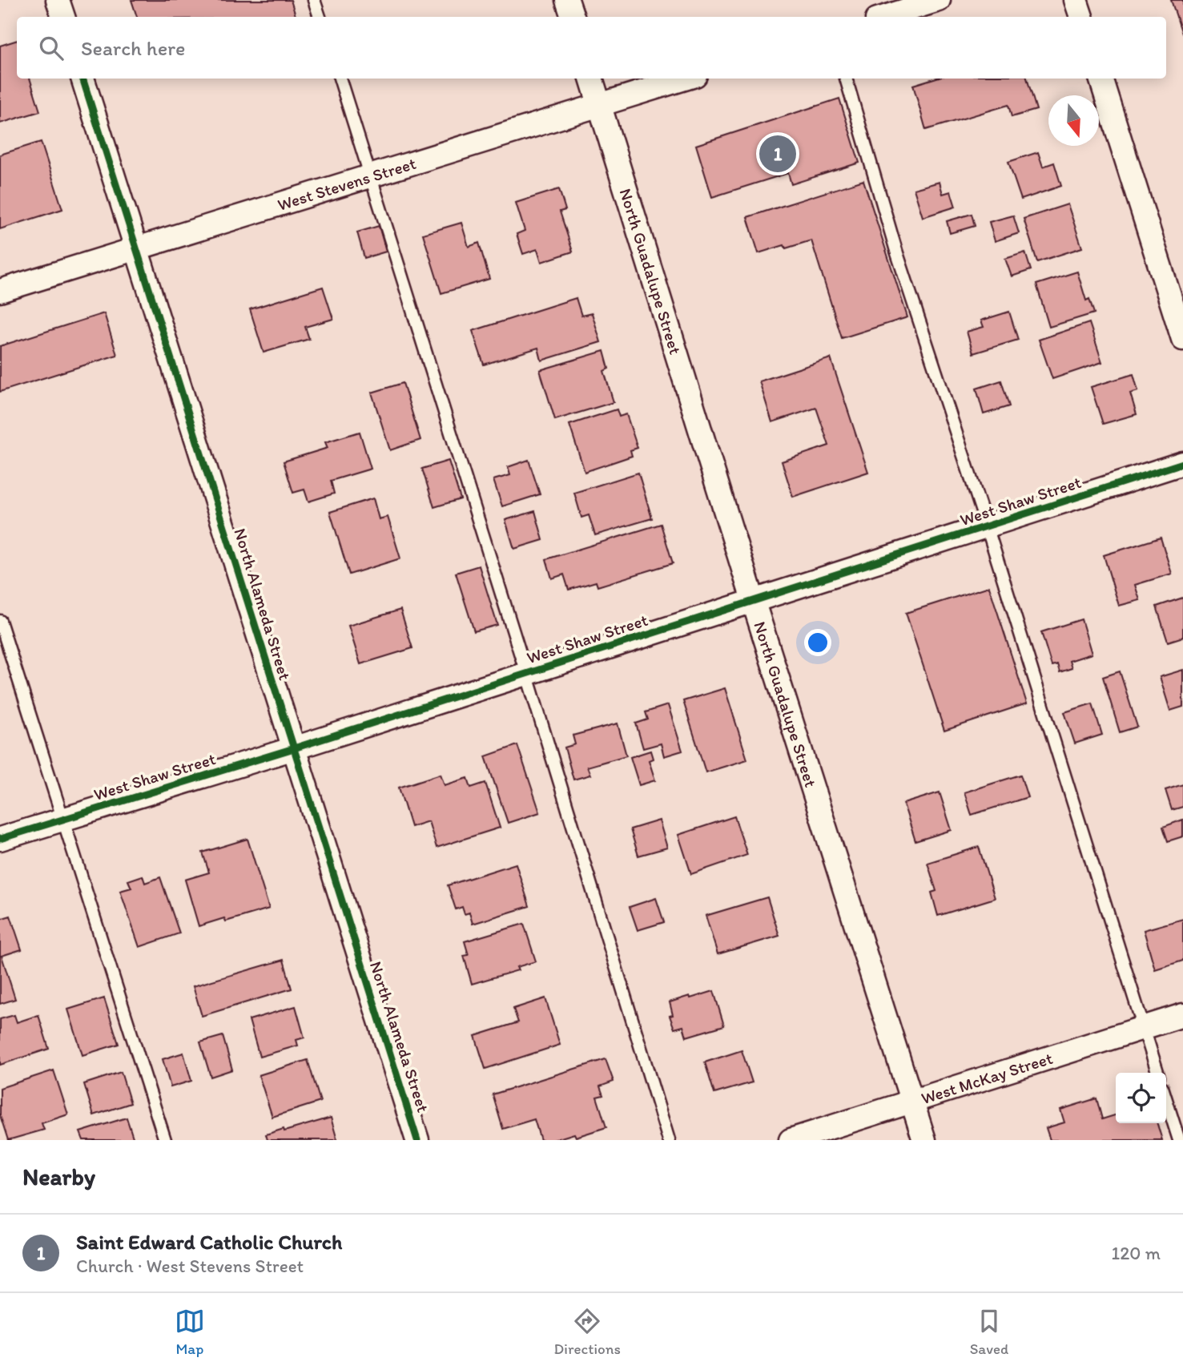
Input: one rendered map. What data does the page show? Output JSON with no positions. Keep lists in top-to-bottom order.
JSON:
{
  "streets": {
    "street": [
      "West Stevens Street",
      "North Guadalupe Street",
      "West Shaw Street",
      "North Alameda Street",
      "West McKay Street"
    ]
  },
  "crossings": [
    ["West Stevens Street", "North Guadalupe Street"],
    ["West Stevens Street", "North Alameda Street"],
    ["North Guadalupe Street", "West Shaw Street"],
    ["North Guadalupe Street", "West McKay Street"],
    ["West Shaw Street", "North Alameda Street"]
  ],
  "north": "bottom",
  "page": {
    "search": "Search here",
    "pins": "1",
    "heading": "Nearby",
    "list": [
      {
        "mark": "1",
        "name": "Saint Edward Catholic Church",
        "note": "Church · West Stevens Street",
        "value": "120 m"
      }
    ],
    "nav": ["Map", "Directions", "Saved"]
  }
}
